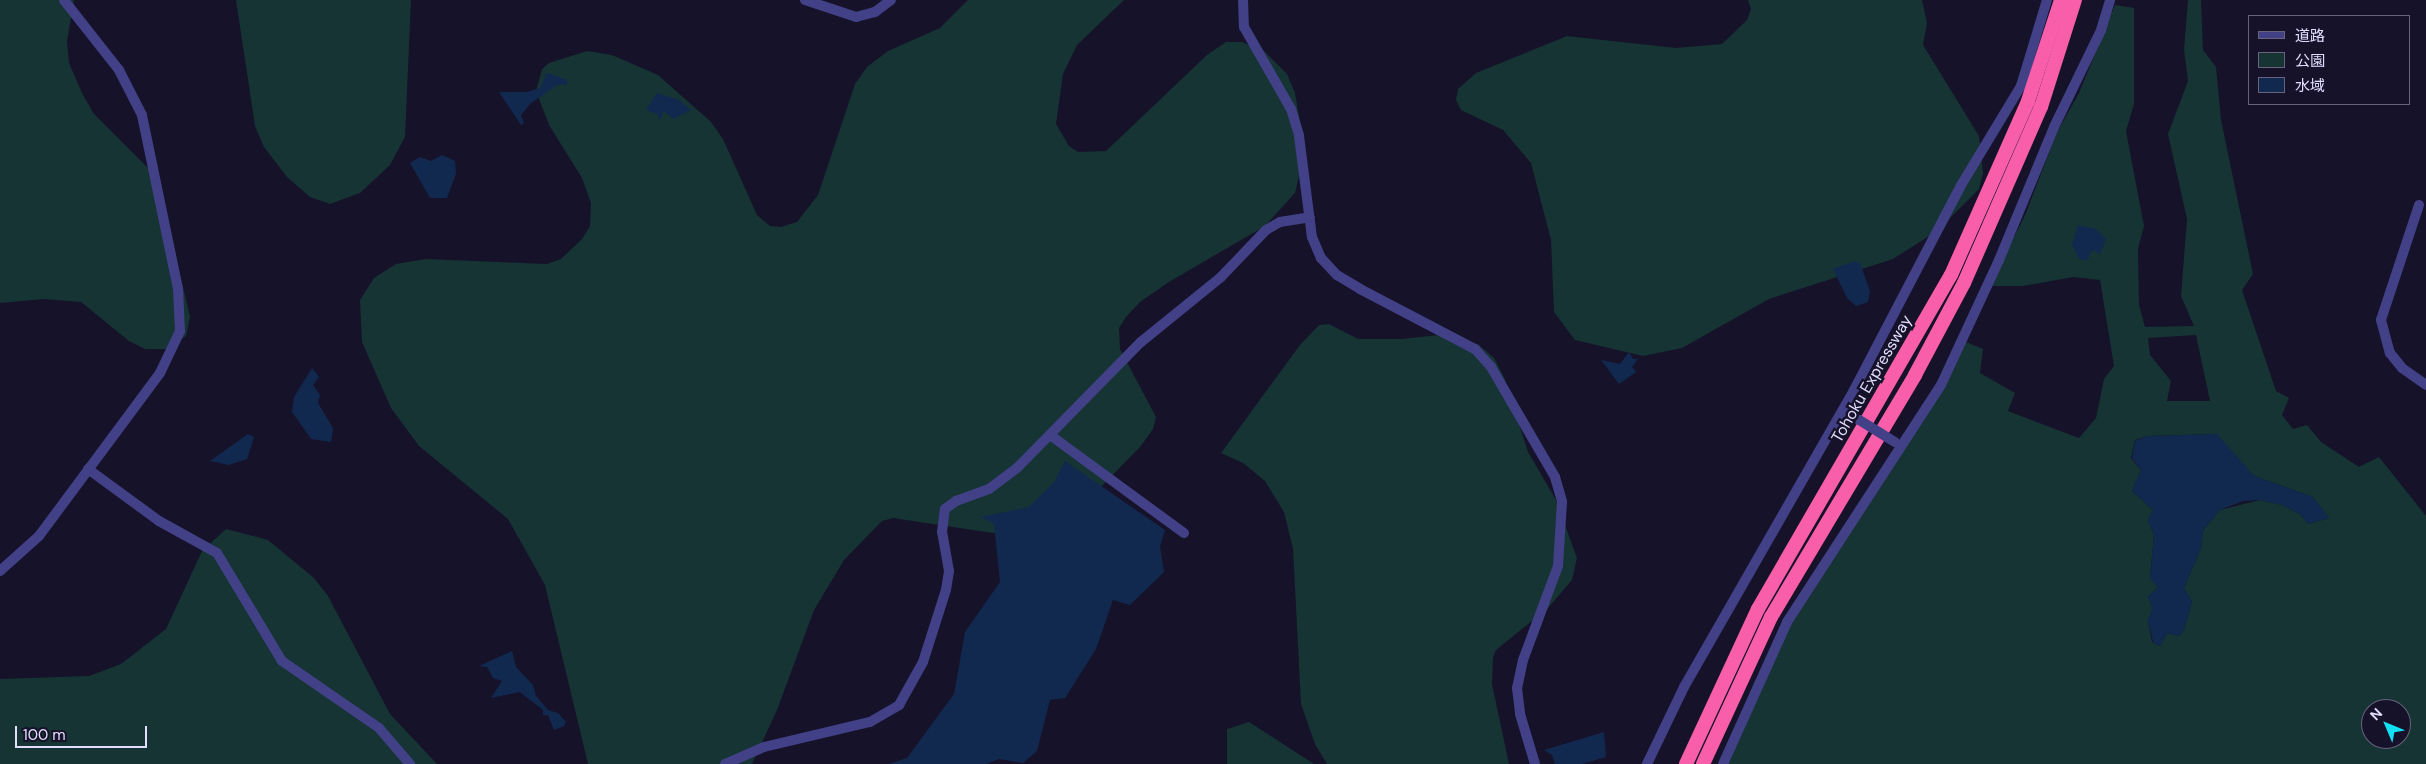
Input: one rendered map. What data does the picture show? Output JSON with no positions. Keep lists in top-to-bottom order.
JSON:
{
  "streets": {
    "highway": ["Tohoku Expressway"]
  },
  "legend": ["道路", "公園", "水域"],
  "scale_bar": "100 m",
  "north": "top left"
}
